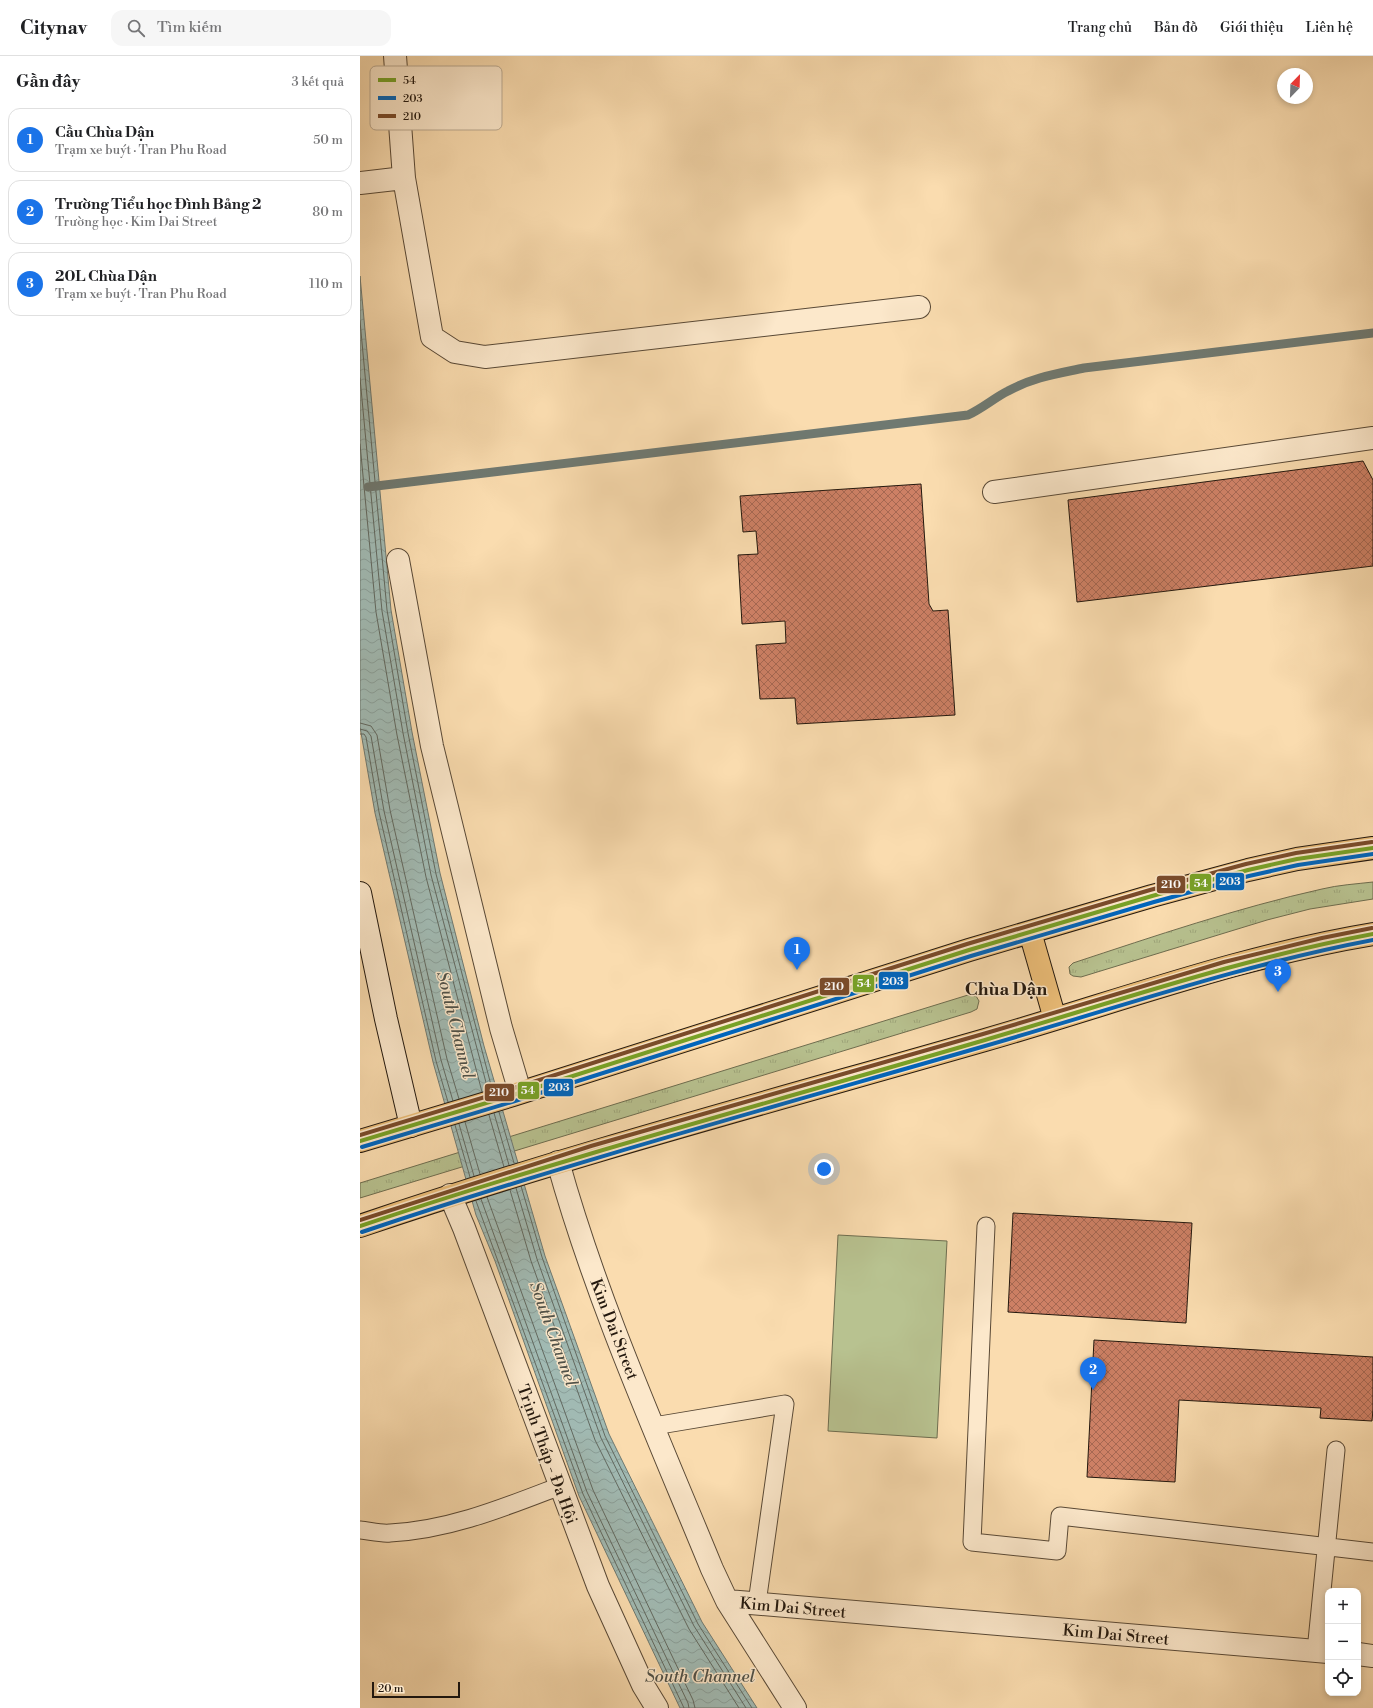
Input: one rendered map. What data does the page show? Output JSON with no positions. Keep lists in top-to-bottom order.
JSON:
{
  "streets": {
    "street": ["Kim Dai Street", "Trịnh Tháp - Đa Hội"]
  },
  "districts": ["Chùa Dận"],
  "water": ["South Channel"],
  "lines": ["transit line 210", "transit line 54", "transit line 203"],
  "legend": ["54", "203", "210"],
  "scale_bar": "20 m",
  "north": "top right",
  "page": {
    "header": "Citynav",
    "search": "Tìm kiếm",
    "nav": [
      "Trang chủ",
      "Bản đồ",
      "Giới thiệu",
      "Liên hệ"
    ],
    "heading": ["Gần đây", "3 kết quả"],
    "list": [
      {
        "mark": "1",
        "name": "Cầu Chùa Dận",
        "note": "Trạm xe buýt · Tran Phu Road",
        "value": "50 m"
      },
      {
        "mark": "2",
        "name": "Trường Tiểu học Đình Bảng 2",
        "note": "Trường học · Kim Dai Street",
        "value": "80 m"
      },
      {
        "mark": "3",
        "name": "20L Chùa Dận",
        "note": "Trạm xe buýt · Tran Phu Road",
        "value": "110 m"
      }
    ],
    "pins": ["1", "3", "2"],
    "map_buttons": ["+", "−"],
    "scale": "20 m"
  }
}
